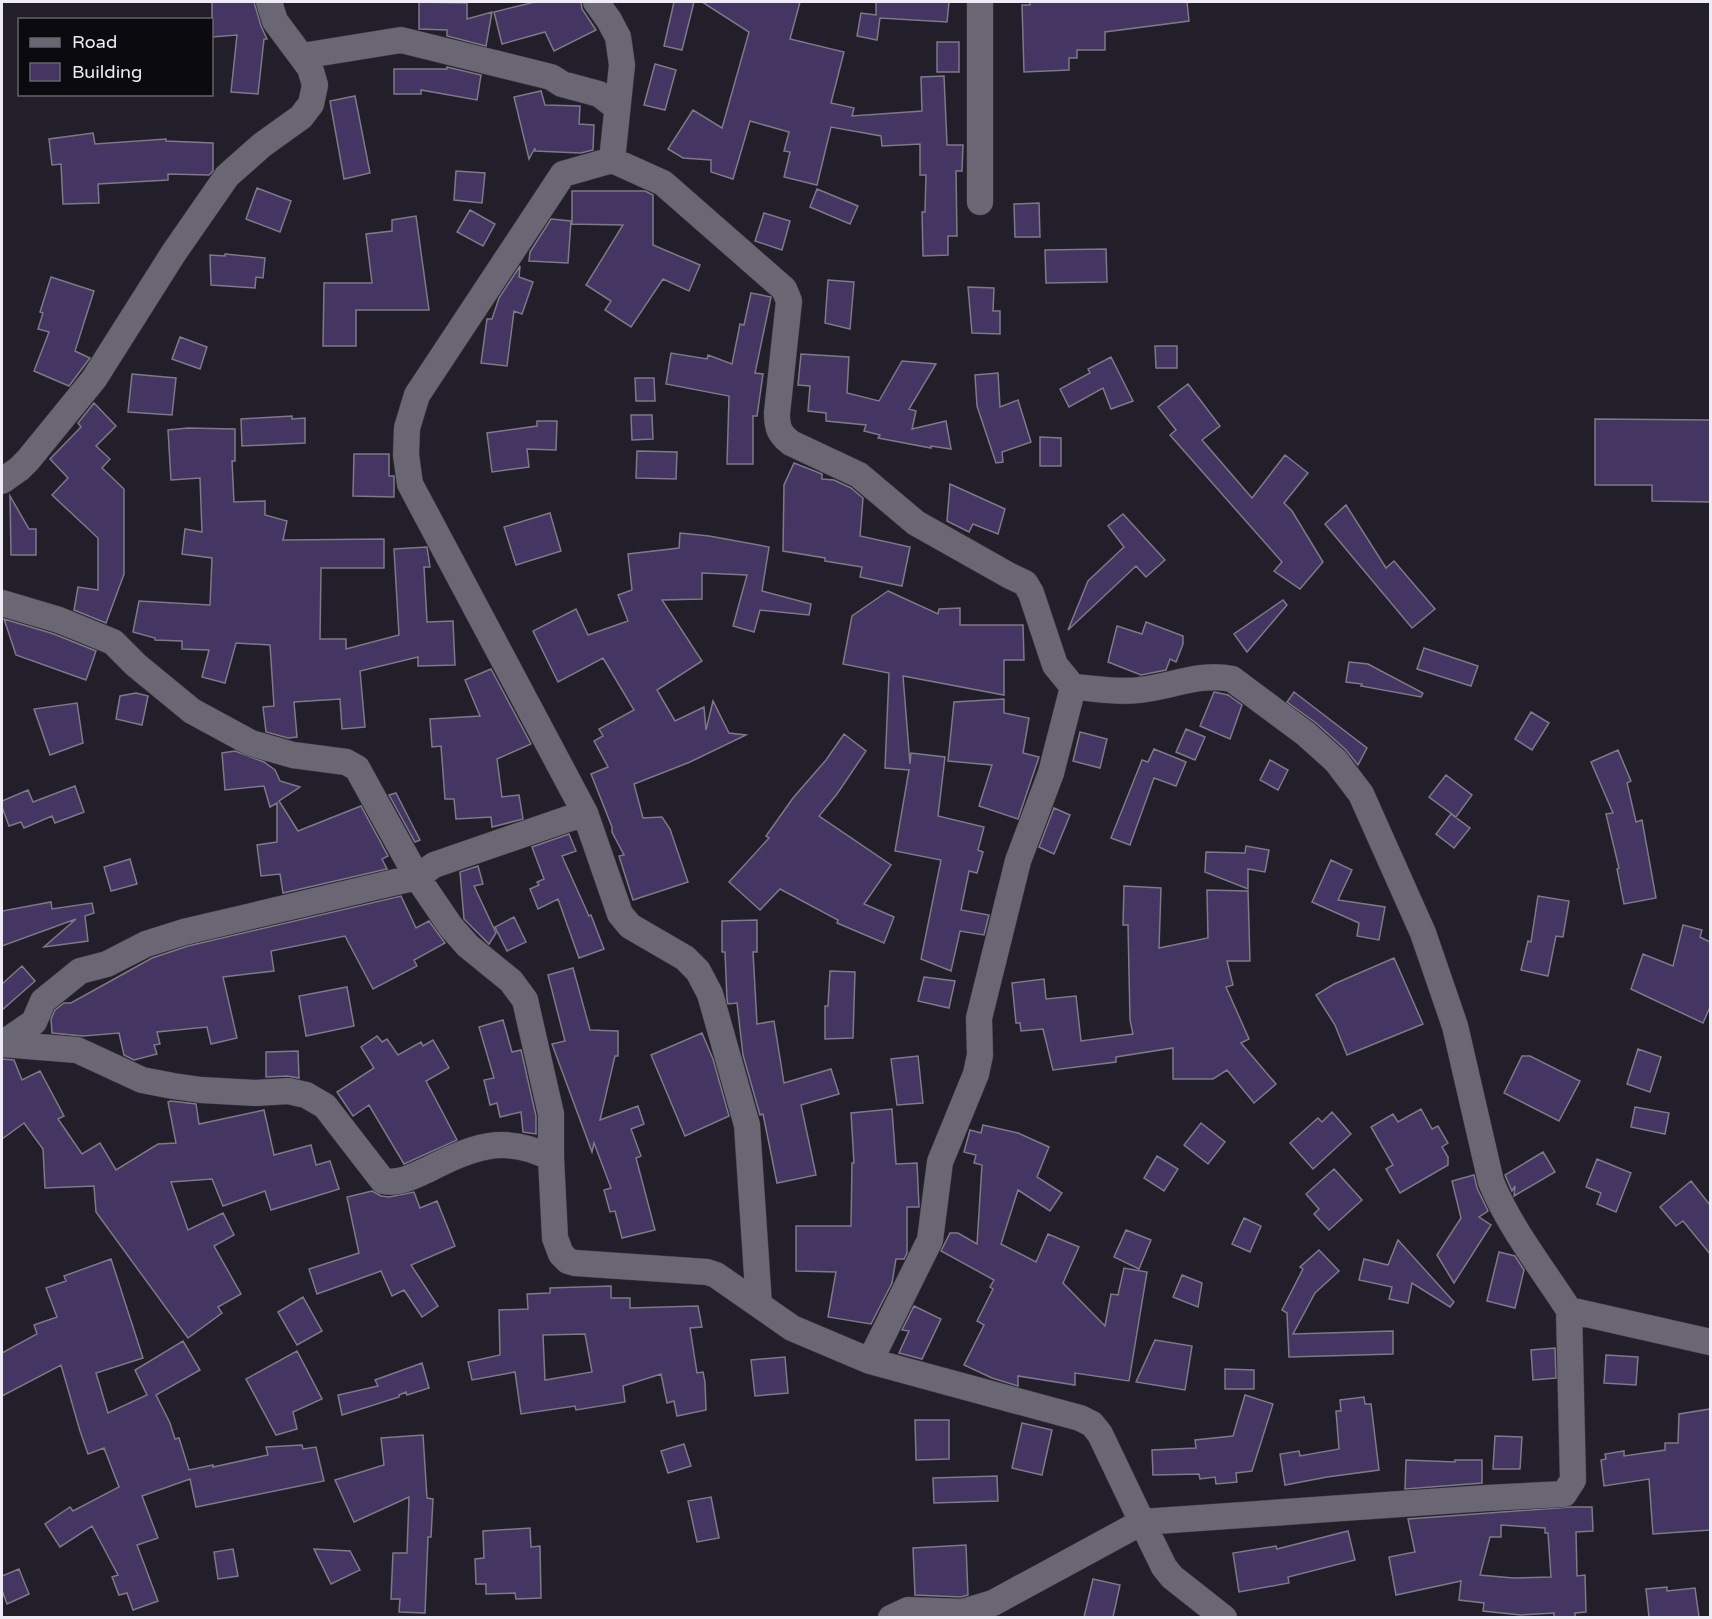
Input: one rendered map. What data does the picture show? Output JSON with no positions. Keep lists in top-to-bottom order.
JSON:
{
  "legend": ["Road", "Building"]
}
